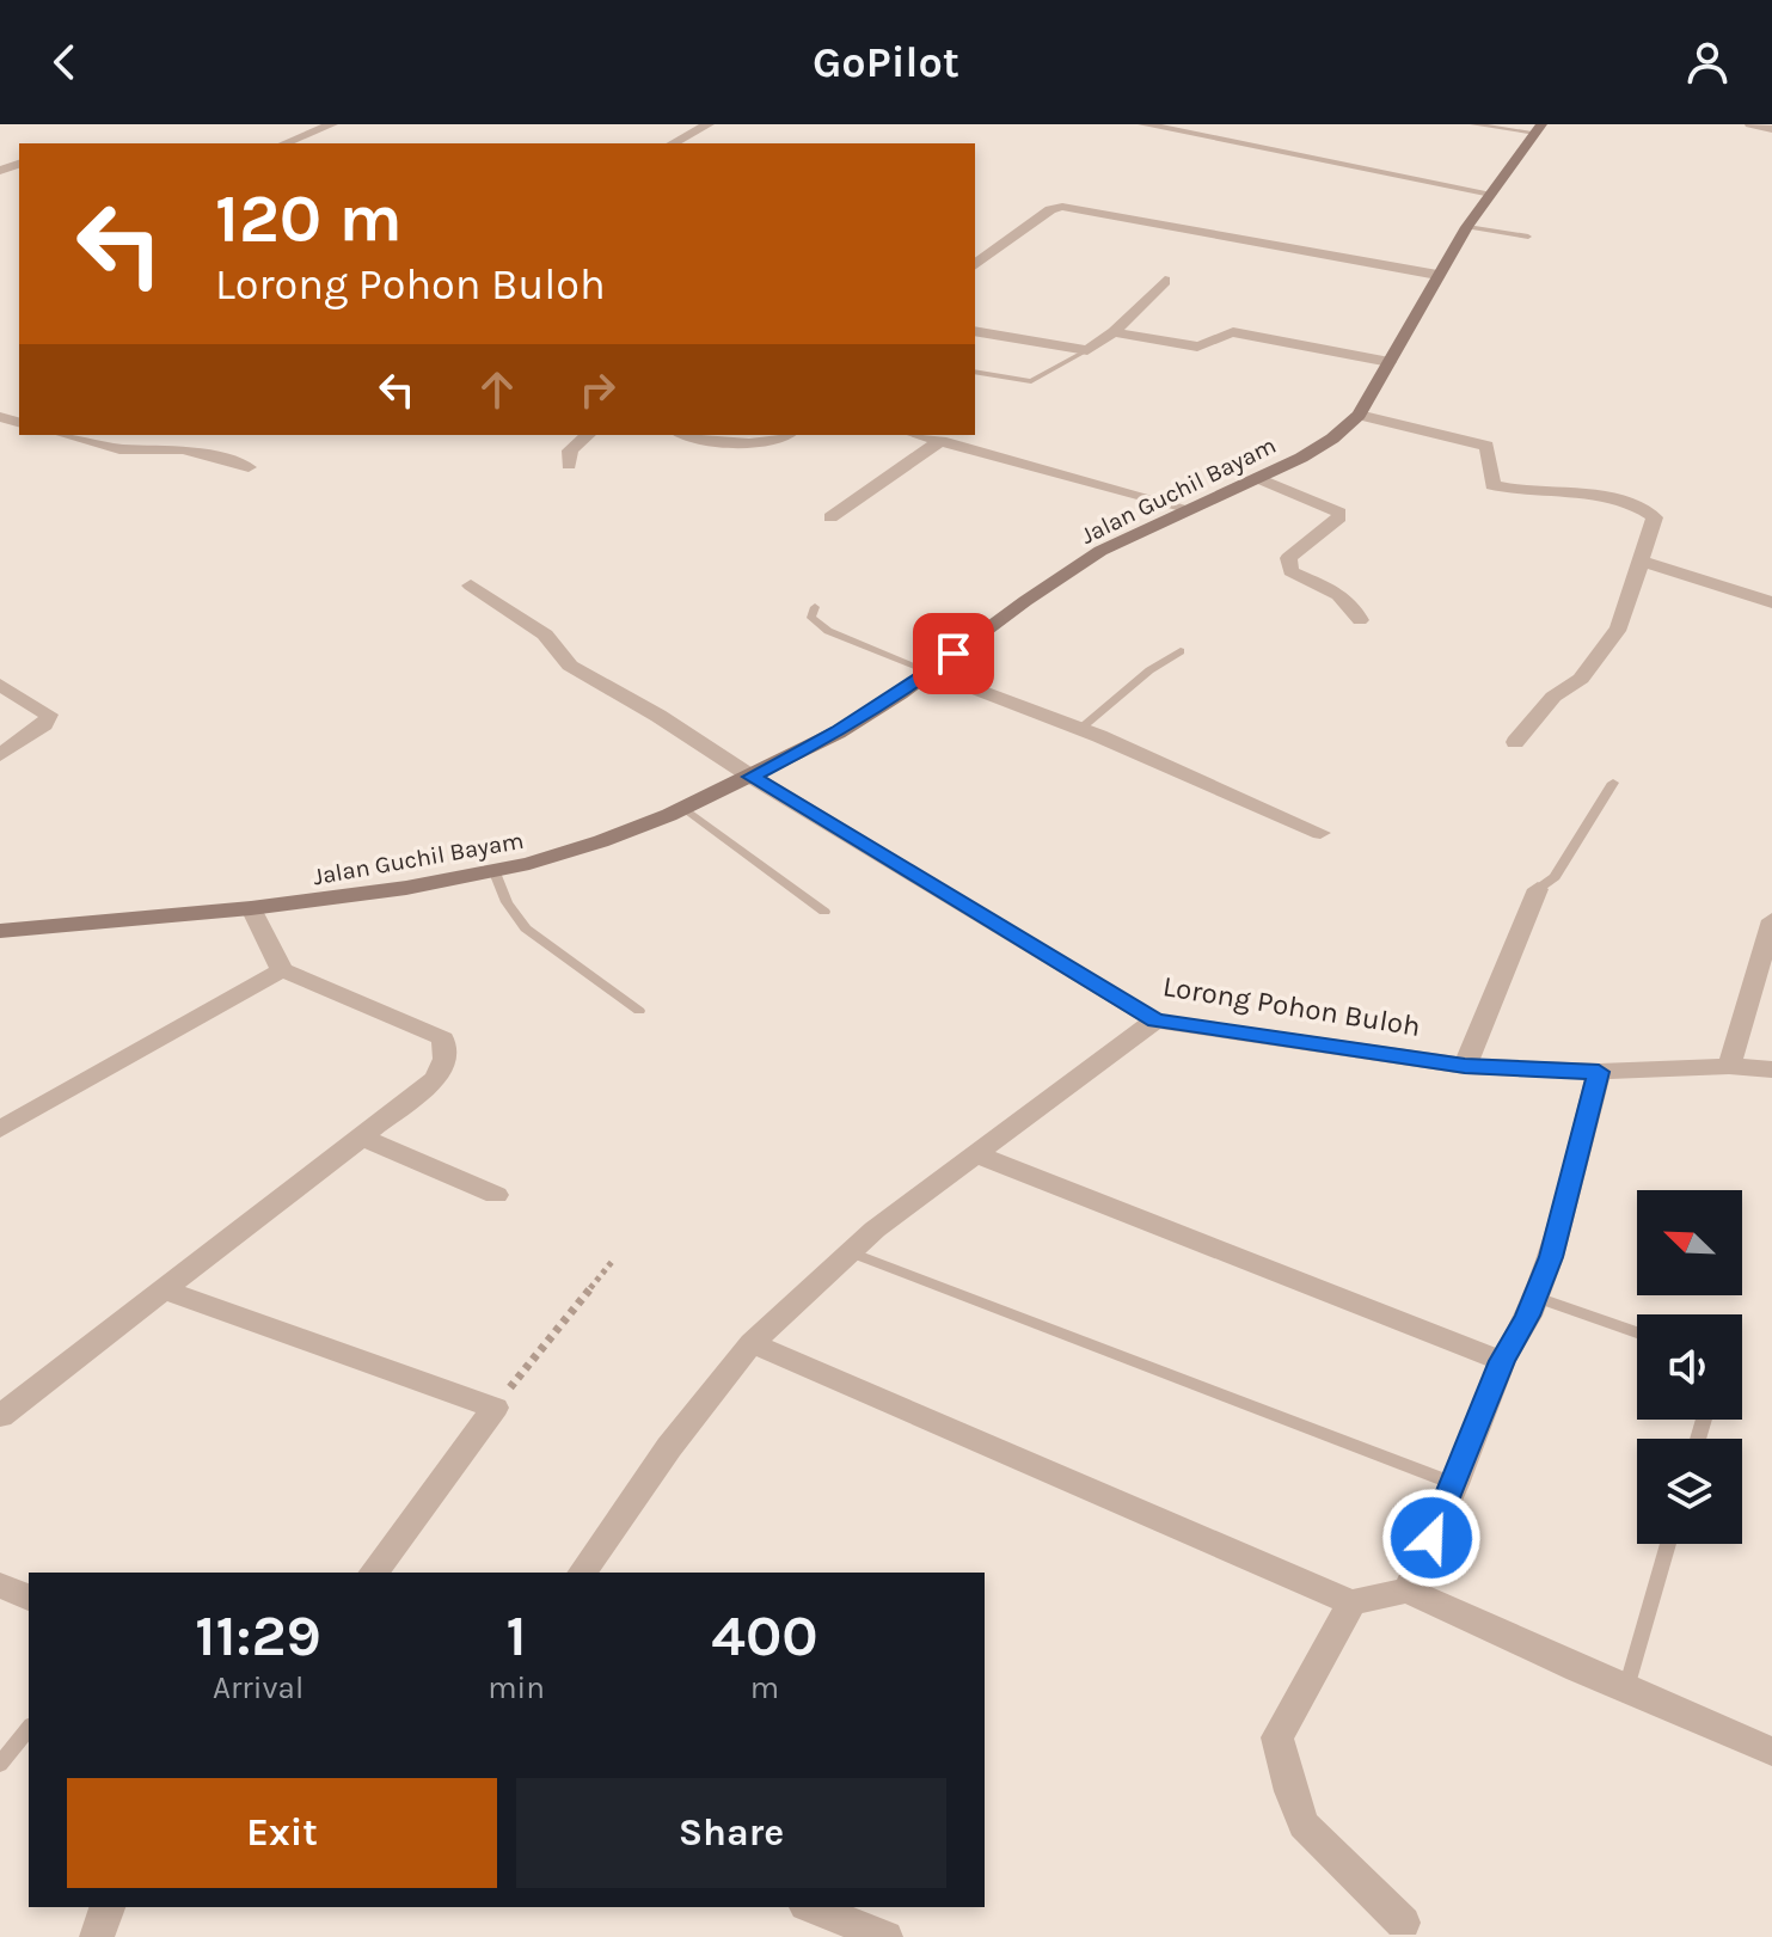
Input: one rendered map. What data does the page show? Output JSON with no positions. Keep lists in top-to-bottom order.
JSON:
{
  "streets": {
    "main road": ["Jalan Guchil Bayam"],
    "street": ["Lorong Pohon Buloh"]
  },
  "crossings": [
    ["Jalan Guchil Bayam", "Lorong Pohon Buloh"]
  ],
  "north": "top left",
  "page": {
    "header": "GoPilot",
    "turn": ["120 m", "Lorong Pohon Buloh"],
    "eta": [
      "11:29",
      "Arrival",
      "1",
      "min",
      "400",
      "m"
    ],
    "buttons": ["Exit", "Share"]
  }
}
